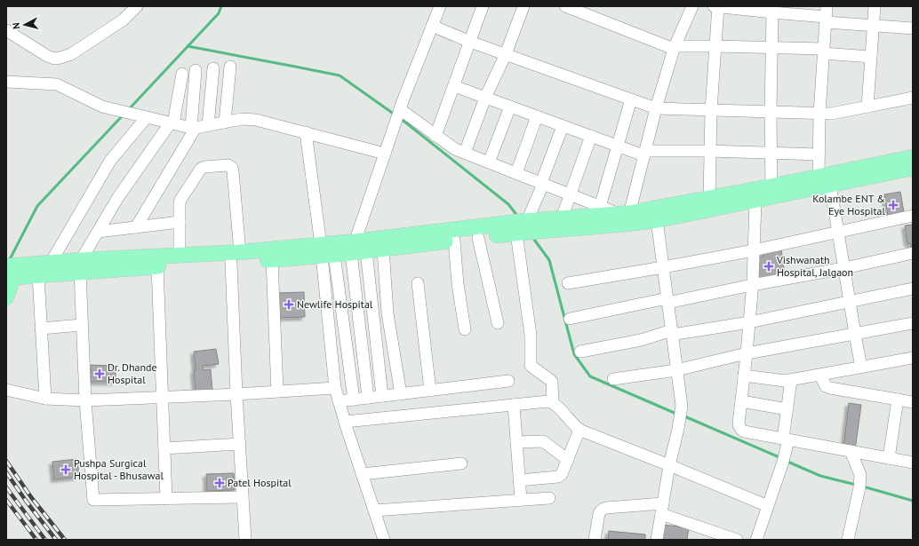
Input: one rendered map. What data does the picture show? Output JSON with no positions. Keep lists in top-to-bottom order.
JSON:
{
  "places": {
    "health": [
      "Kolambe ENT & Eye Hospital",
      "Vishwanath Hospital, Jalgaon",
      "Newlife Hospital",
      "Dr. Dhande Hospital",
      "Pushpa Surgical Hospital - Bhusawal",
      "Patel Hospital"
    ]
  },
  "north": "left"
}
